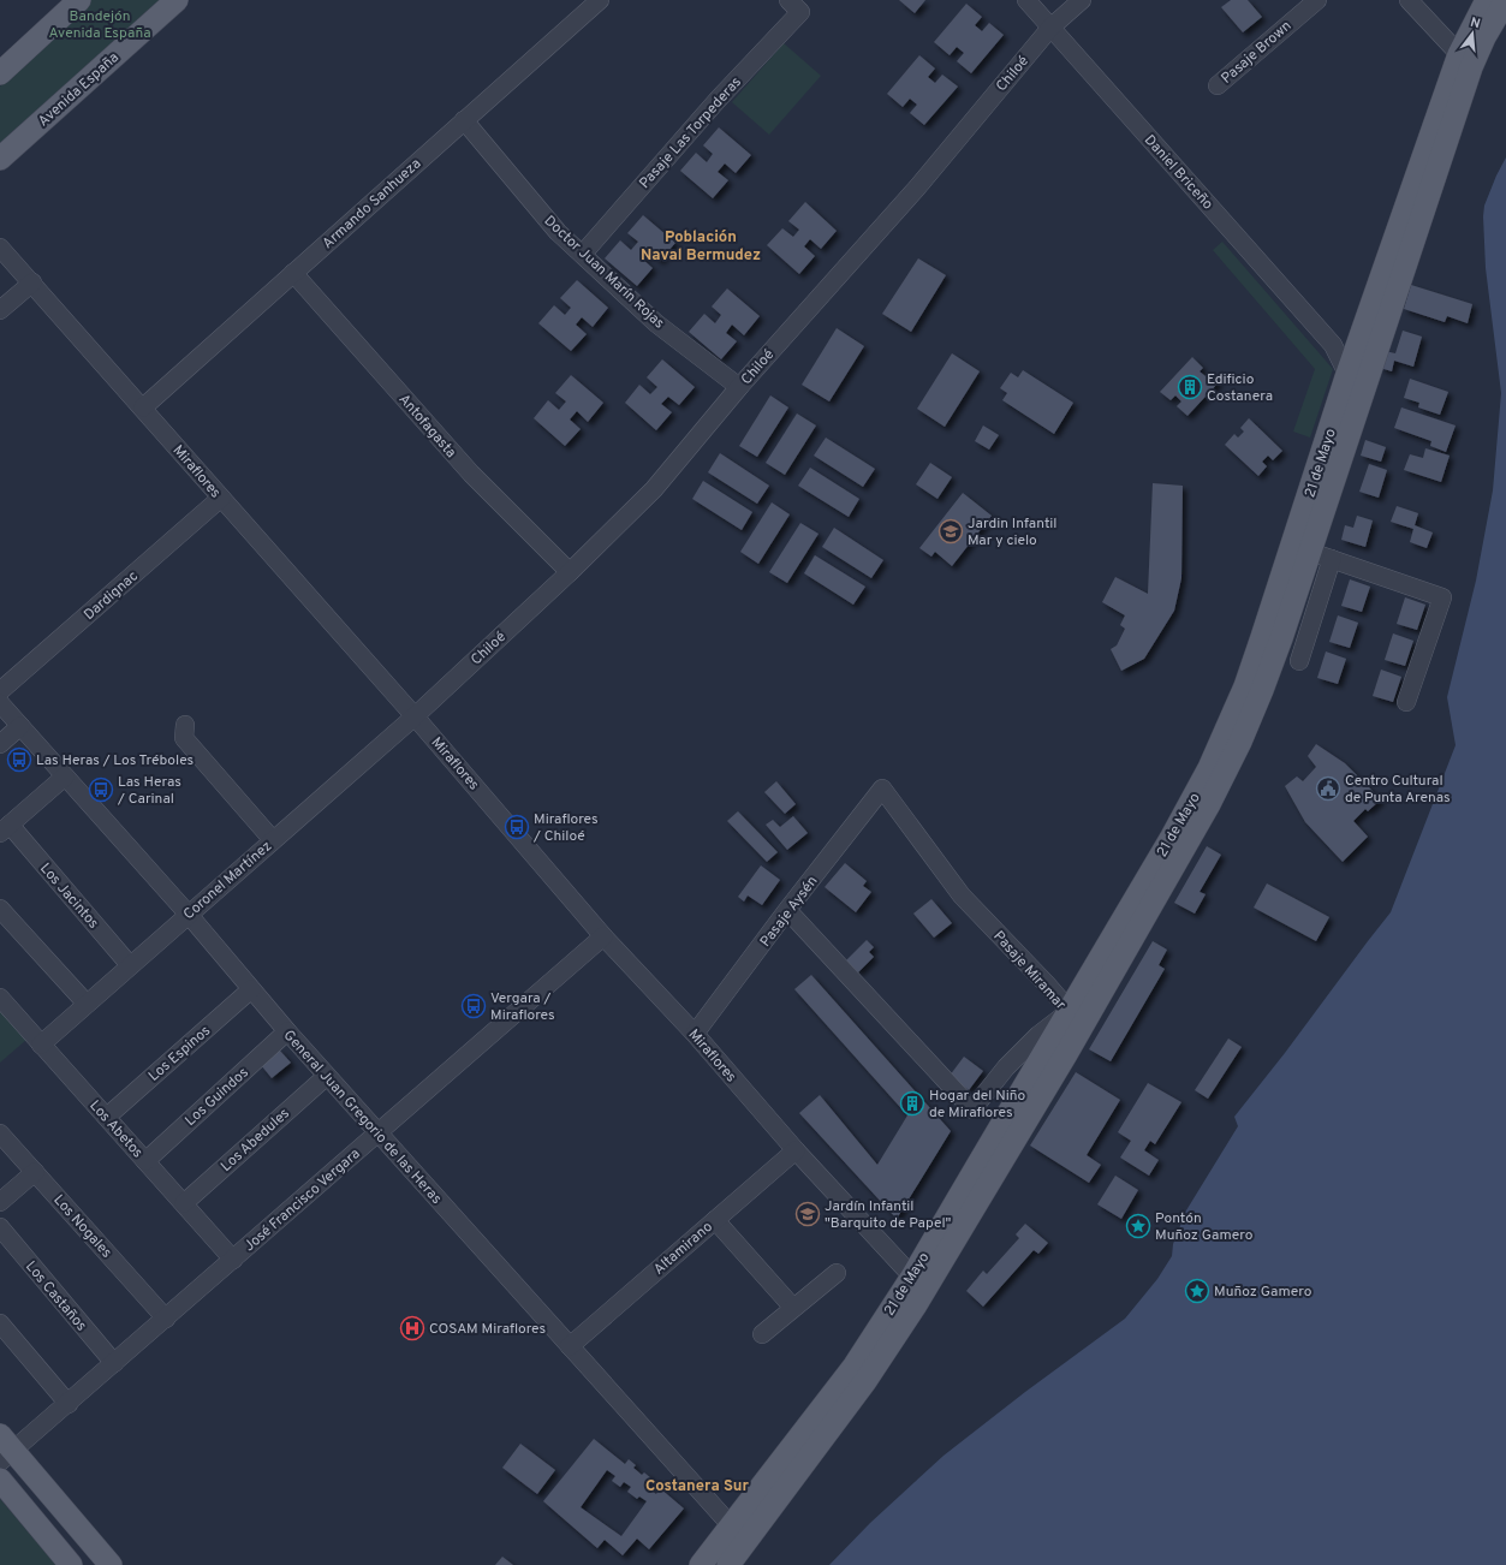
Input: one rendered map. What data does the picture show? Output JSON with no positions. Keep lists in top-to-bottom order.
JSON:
{
  "streets": {
    "main road": ["Avenida España", "21 de Mayo"],
    "street": [
      "Pasaje Brown",
      "Chiloé",
      "Pasaje Las Torpederas",
      "Daniel Briceño",
      "Armando Sanhueza",
      "Doctor Juan Marín Rojas",
      "Antofagasta",
      "Miraflores",
      "Dardignac",
      "Coronel Martínez",
      "Los Jacintos",
      "Pasaje Aysén",
      "Pasaje Miramar",
      "Los Espinos",
      "Los Guindos",
      "General Juan Gregorio de las Heras",
      "Los Abetos",
      "Los Abedules",
      "José Francisco Vergara",
      "Los Nogales",
      "Altamirano",
      "Los Castaños"
    ]
  },
  "crossings": [
    ["Chiloé", "Daniel Briceño"],
    ["Chiloé", "Doctor Juan Marín Rojas"],
    ["Chiloé", "Antofagasta"],
    ["Chiloé", "Miraflores"],
    ["Chiloé", "Coronel Martínez"],
    ["Pasaje Las Torpederas", "Doctor Juan Marín Rojas"],
    ["Daniel Briceño", "21 de Mayo"],
    ["Armando Sanhueza", "Doctor Juan Marín Rojas"],
    ["Armando Sanhueza", "Antofagasta"],
    ["Armando Sanhueza", "Miraflores"],
    ["21 de Mayo", "Miraflores"],
    ["21 de Mayo", "Pasaje Miramar"],
    ["21 de Mayo", "General Juan Gregorio de las Heras"],
    ["Miraflores", "Dardignac"],
    ["Miraflores", "Coronel Martínez"],
    ["Miraflores", "Pasaje Aysén"],
    ["Miraflores", "José Francisco Vergara"],
    ["Miraflores", "Altamirano"],
    ["Coronel Martínez", "Los Jacintos"],
    ["Coronel Martínez", "General Juan Gregorio de las Heras"],
    ["Coronel Martínez", "Los Abetos"],
    ["Pasaje Aysén", "Pasaje Miramar"],
    ["Los Espinos", "General Juan Gregorio de las Heras"],
    ["Los Espinos", "Los Abetos"],
    ["Los Guindos", "General Juan Gregorio de las Heras"],
    ["Los Guindos", "Los Abetos"],
    ["General Juan Gregorio de las Heras", "Los Abedules"],
    ["General Juan Gregorio de las Heras", "José Francisco Vergara"],
    ["General Juan Gregorio de las Heras", "Altamirano"],
    ["Los Abetos", "Los Abedules"],
    ["Los Abetos", "José Francisco Vergara"],
    ["José Francisco Vergara", "Los Nogales"],
    ["José Francisco Vergara", "Los Castaños"]
  ],
  "districts": ["Población Naval Bermudez", "Costanera Sur"],
  "parks": ["Bandejón Avenida España"],
  "places": {
    "building": ["Edificio Costanera", "Hogar del Niño de Miraflores"],
    "school or university": ["Jardin Infantil Mar y cielo", "Jardín Infantil \"Barquito de Papel\""],
    "bus stop": [
      "Las Heras / Los Tréboles",
      "Las Heras / Carinal",
      "Miraflores / Chiloé",
      "Vergara / Miraflores"
    ],
    "public building": ["Centro Cultural de Punta Arenas"],
    "place": ["Pontón Muñoz Gamero", "Muñoz Gamero"],
    "hospital": ["COSAM Miraflores"]
  },
  "north": "top"
}
